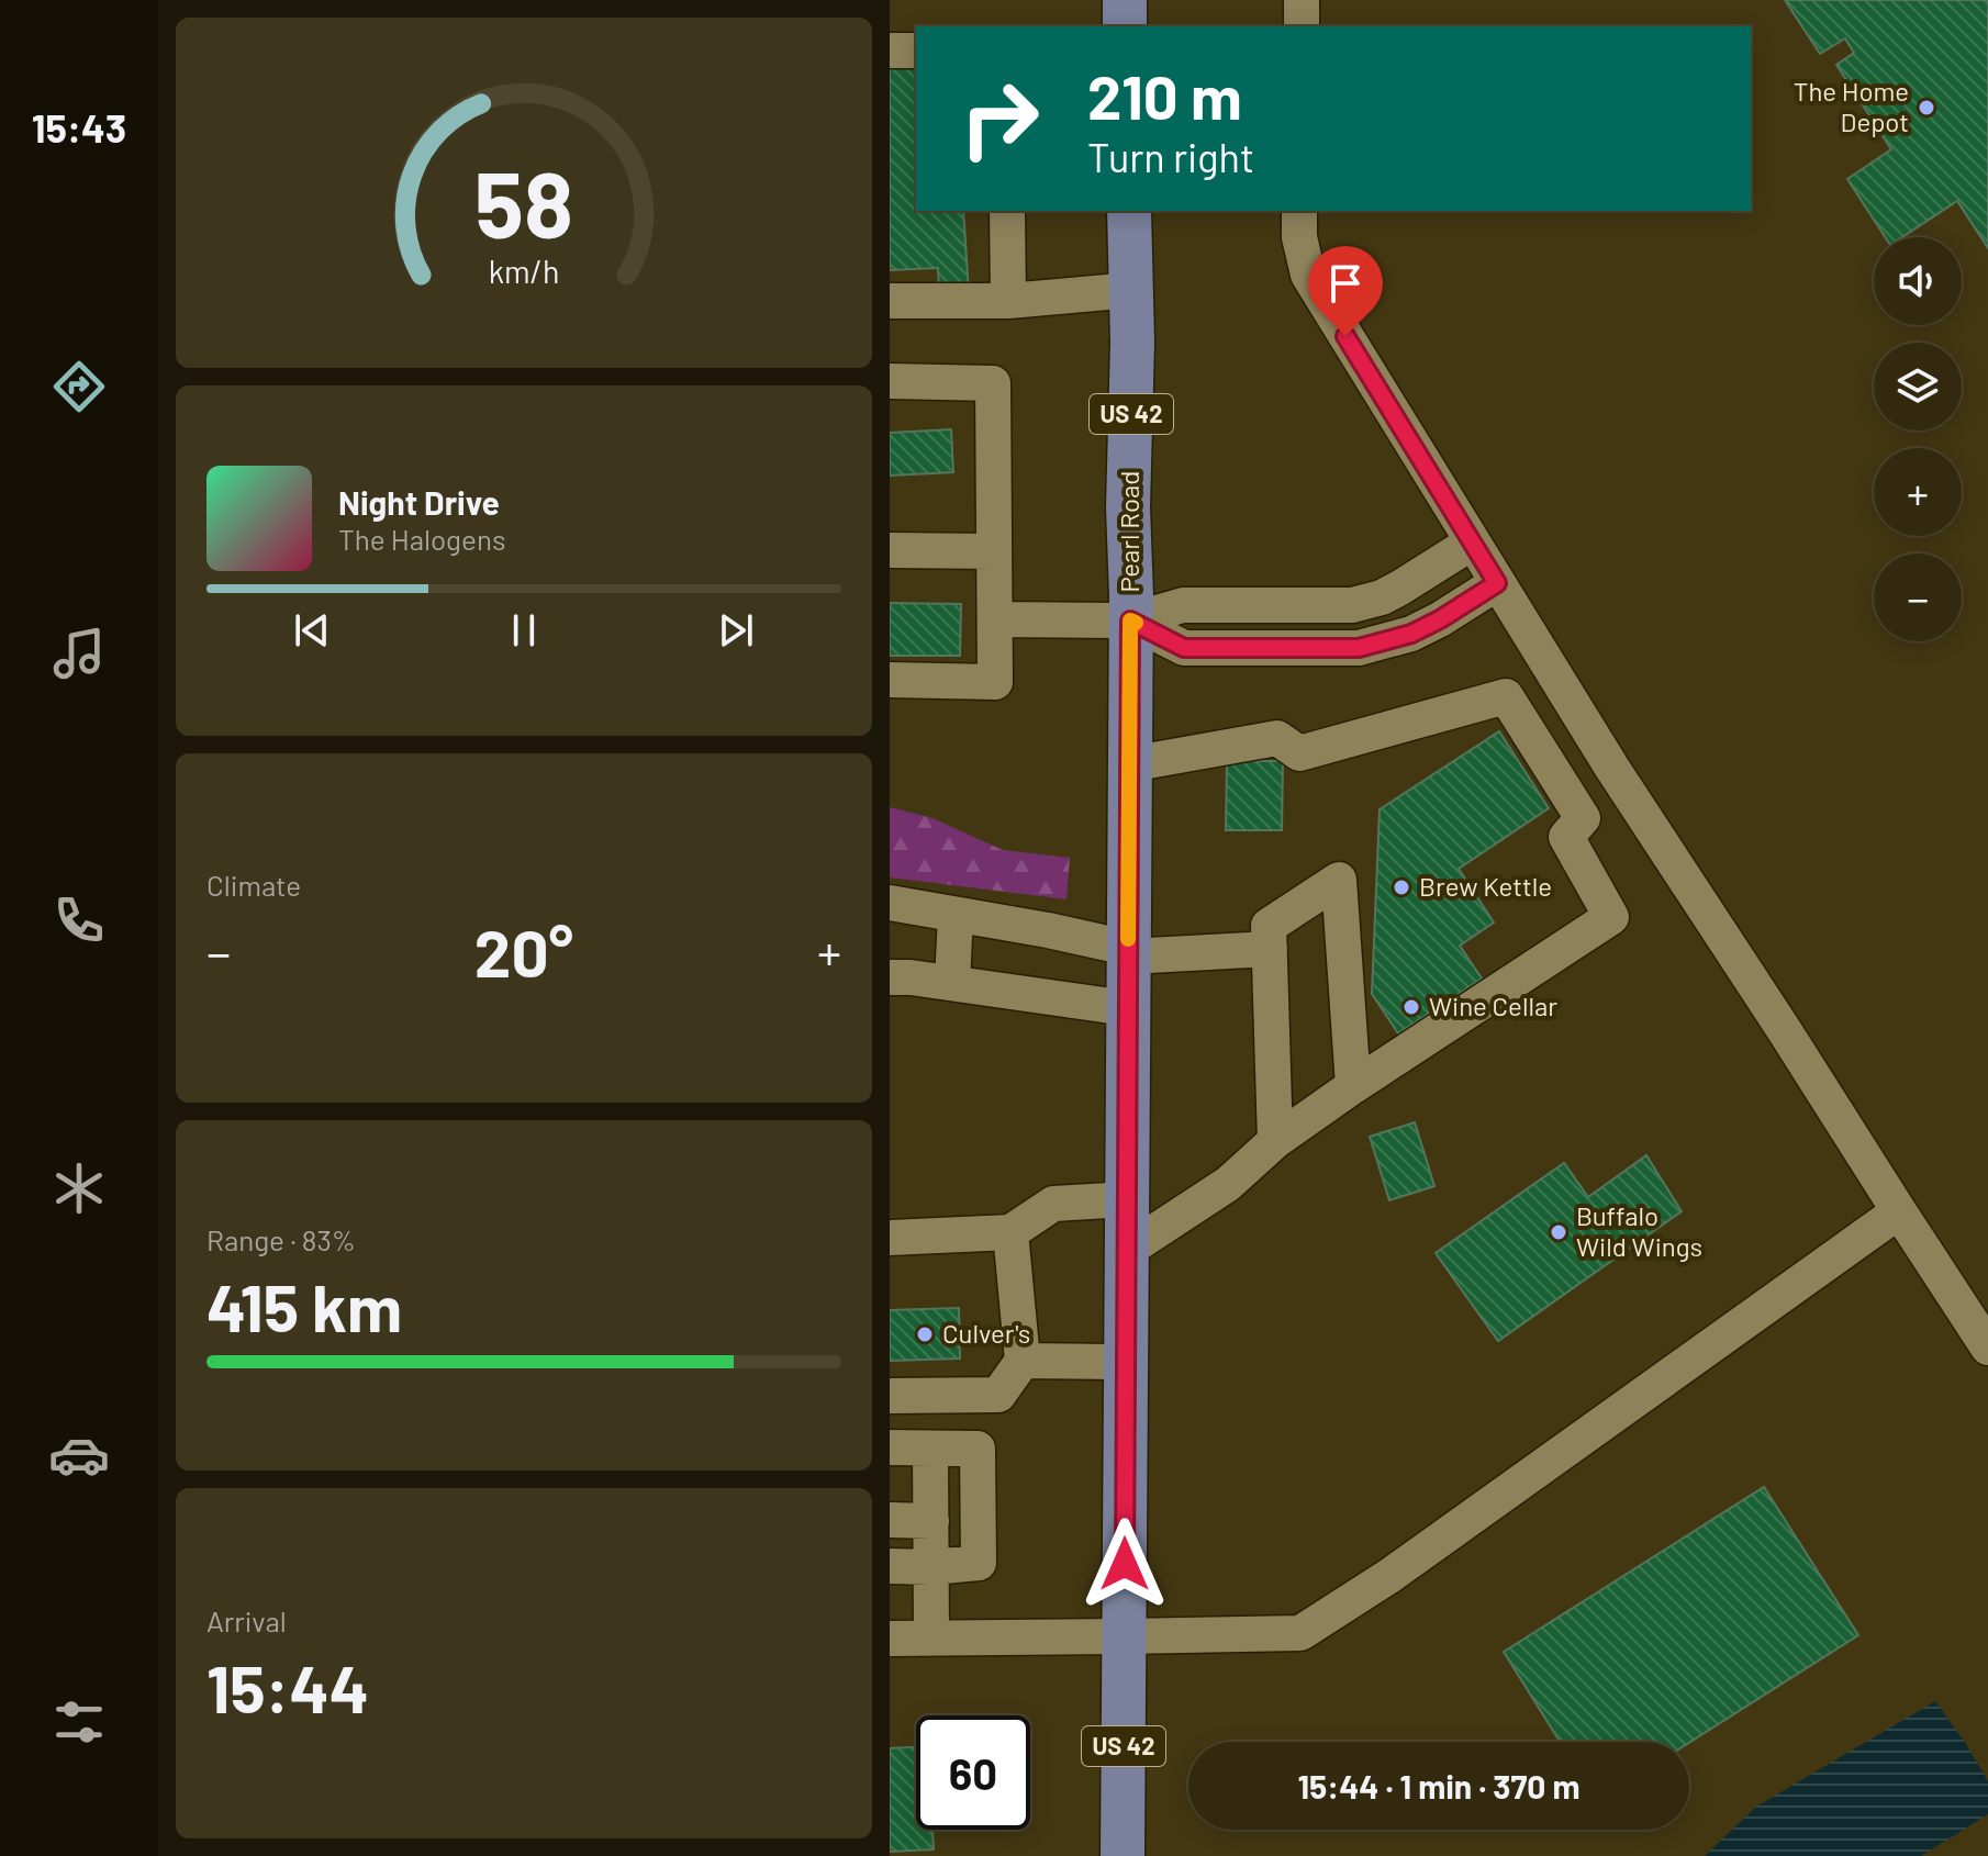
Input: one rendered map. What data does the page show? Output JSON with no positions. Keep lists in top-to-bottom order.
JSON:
{
  "streets": {
    "main road": ["US 42", "Pearl Road"]
  },
  "places": [
    "The Home Depot",
    "Brew Kettle",
    "Wine Cellar",
    "Buffalo Wild Wings",
    "Culver's"
  ],
  "page": {
    "tabs": "15:43",
    "turn": ["210 m", "Turn right"],
    "map_buttons": ["+", "−"],
    "song": ["Night Drive", "The Halogens"],
    "tile": [
      "Climate",
      ["Range · 83%", "415 km"],
      ["Arrival", "15:44"]
    ],
    "heat": ["−", "20°", "+"],
    "limit": "60",
    "trip": "15:44 · 1 min · 370 m",
    "gauge": ["58", "km/h"]
  }
}
